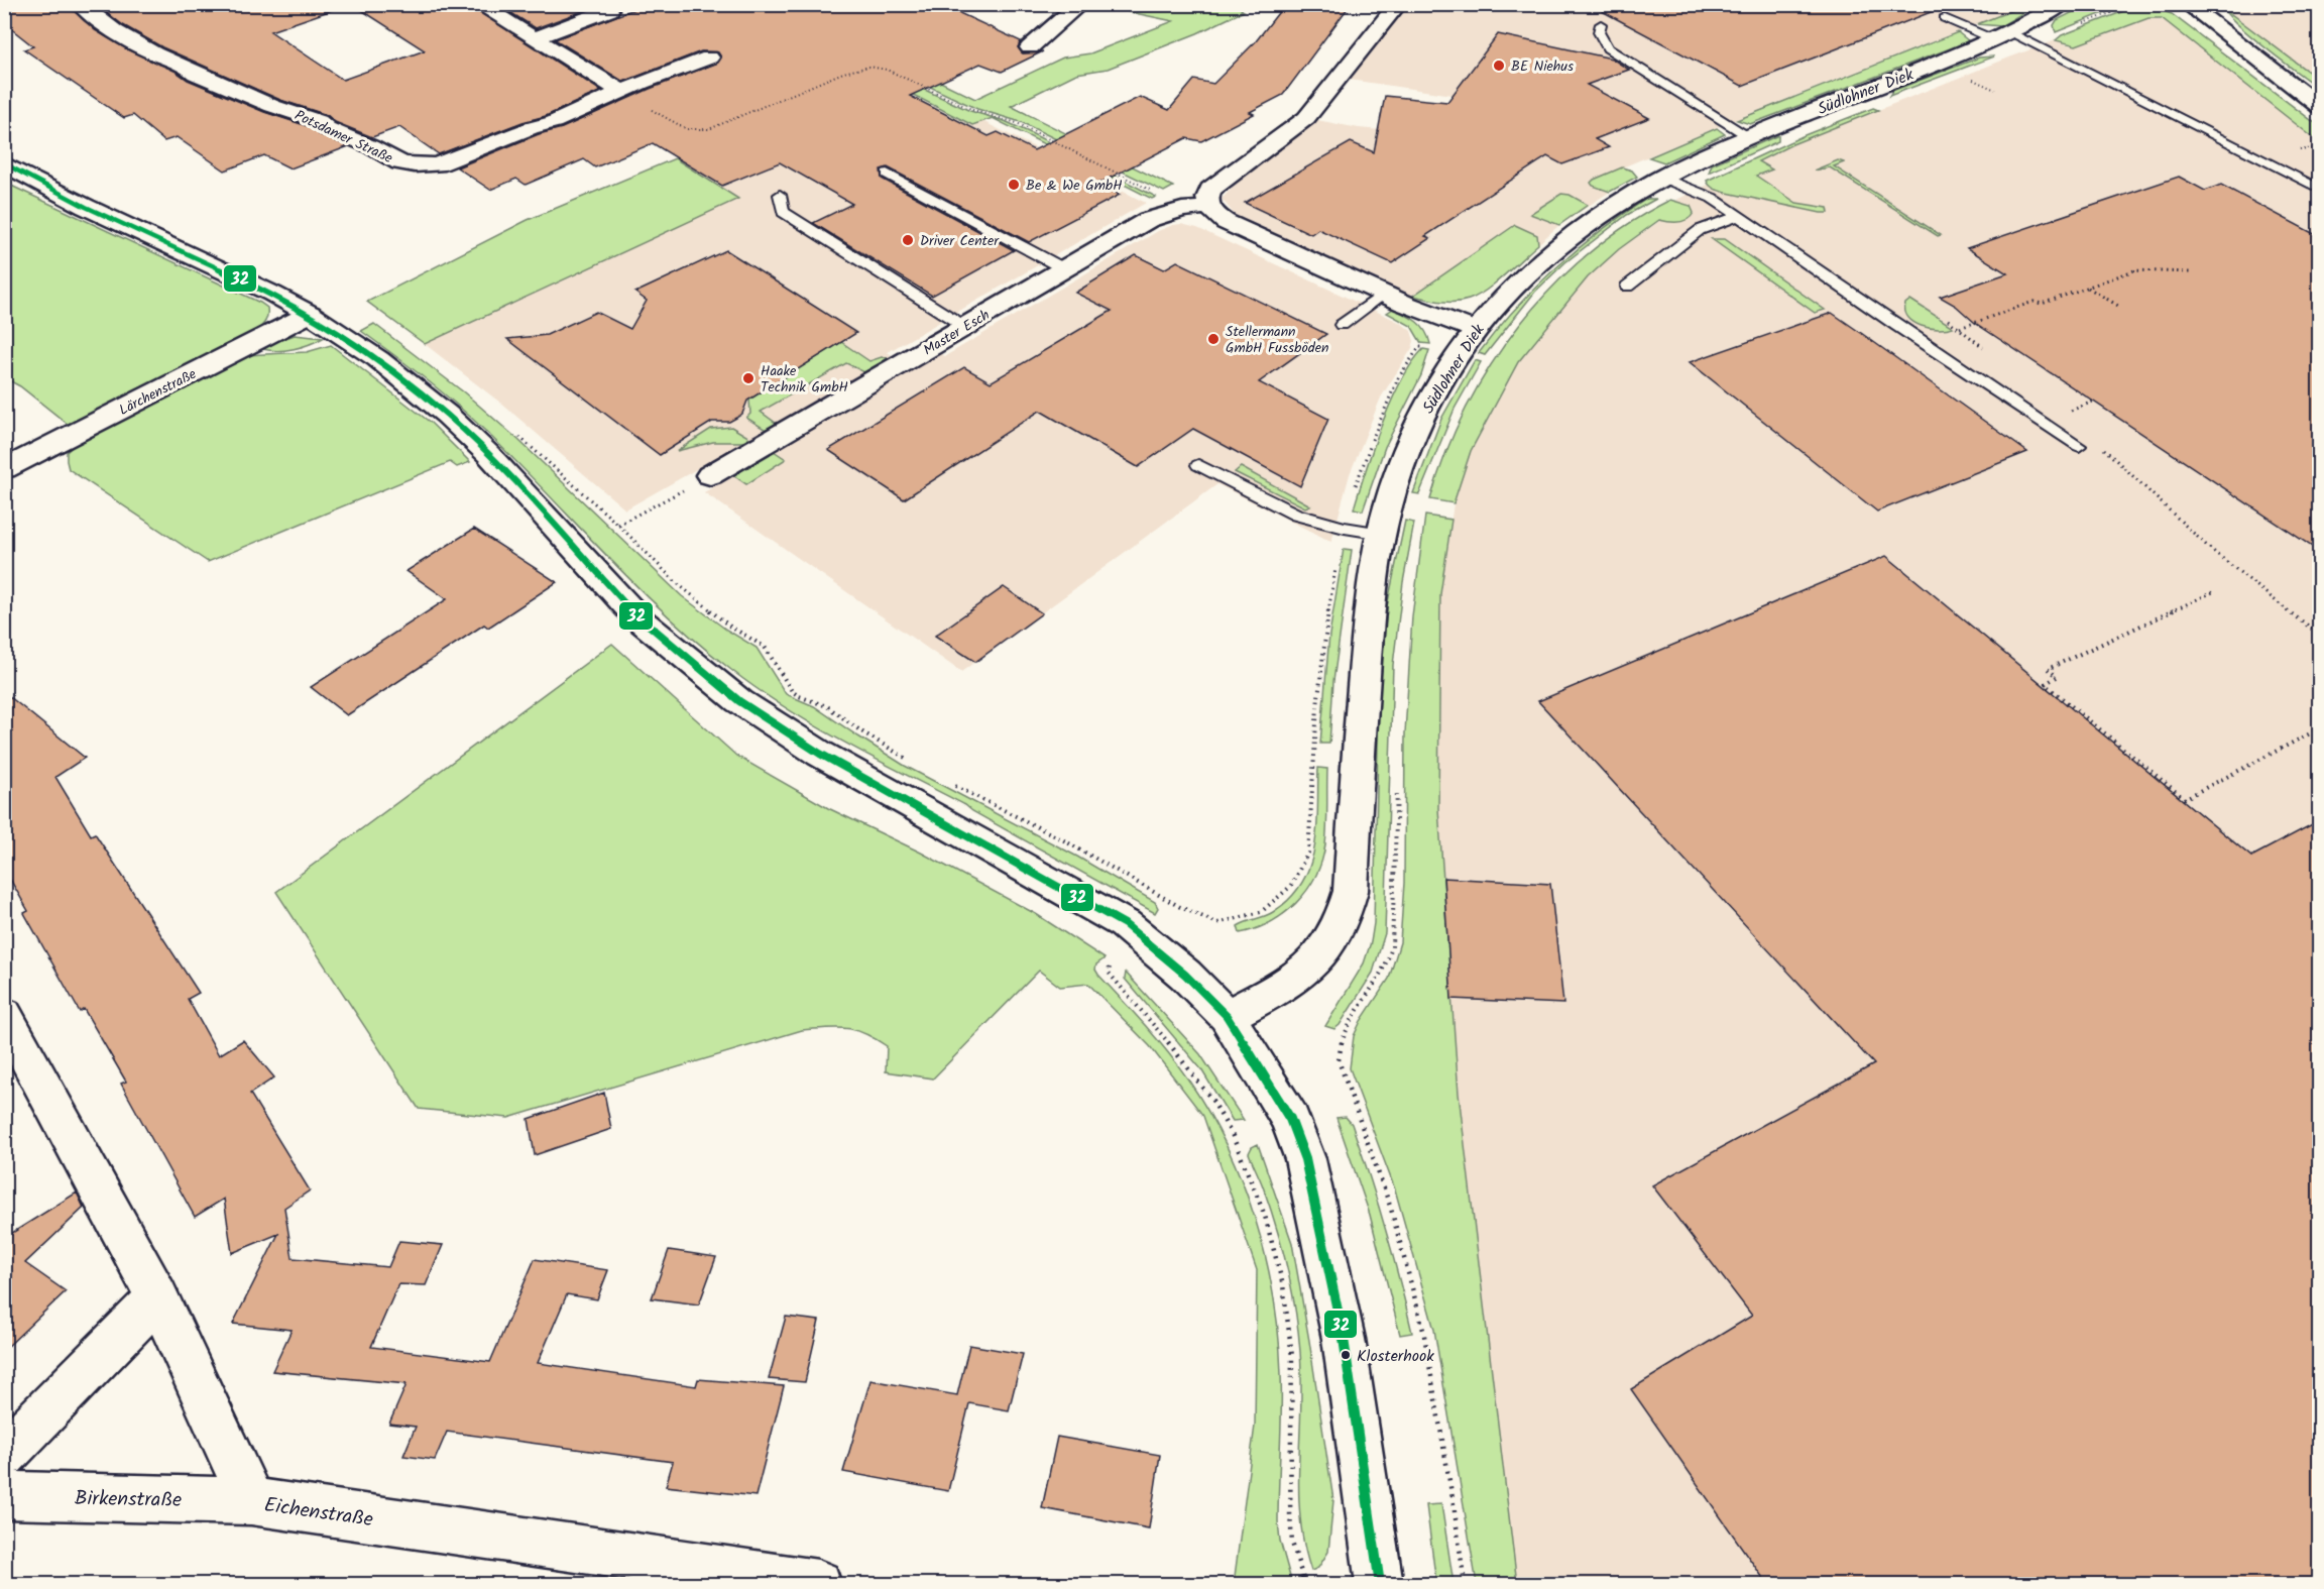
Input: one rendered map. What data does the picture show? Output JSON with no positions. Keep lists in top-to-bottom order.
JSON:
{
  "streets": {
    "street": [
      "Südlohner Diek",
      "Potsdamer Straße",
      "Master Esch",
      "Lärchenstraße",
      "Birkenstraße",
      "Eichenstraße"
    ]
  },
  "crossings": [
    ["Birkenstraße", "Eichenstraße"]
  ],
  "places": [
    "BE Niehus",
    "Be & We GmbH",
    "Driver Center",
    "Stellermann GmbH Fussböden",
    "Haake Technik GmbH",
    "Klosterhook"
  ],
  "lines": ["transit line 32"]
}
